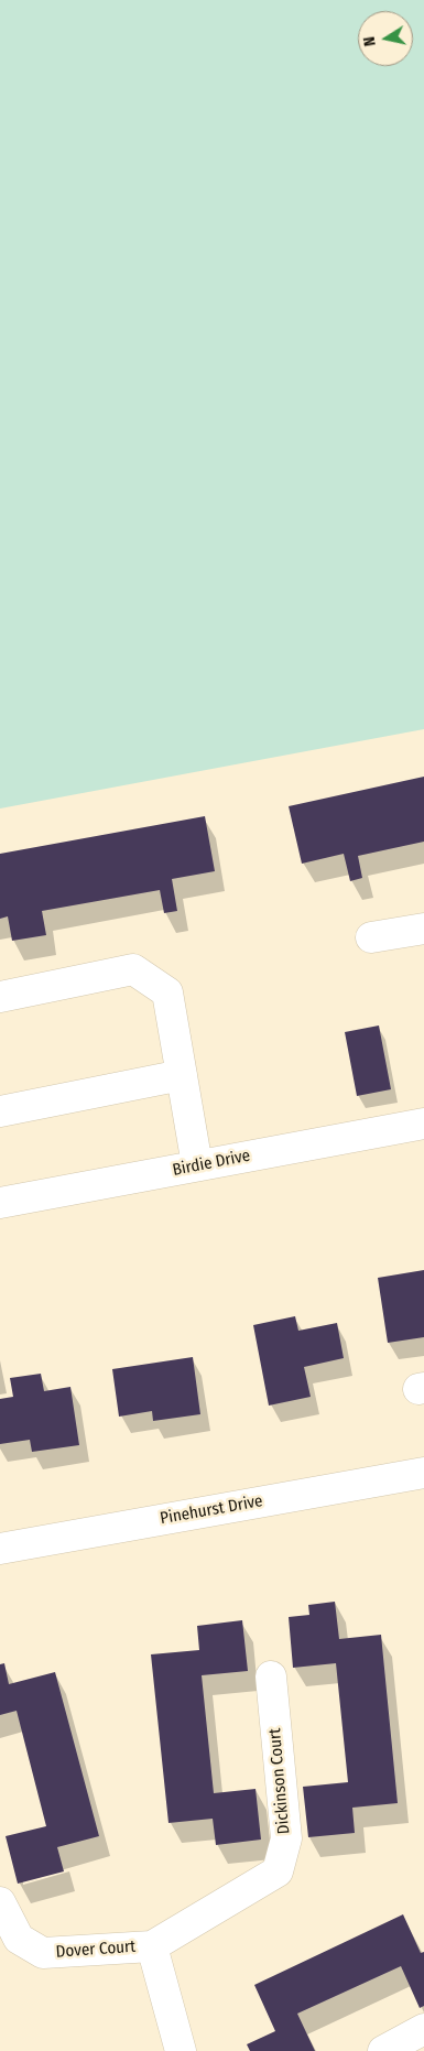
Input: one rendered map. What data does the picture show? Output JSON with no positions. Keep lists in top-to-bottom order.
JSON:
{
  "streets": {
    "street": [
      "Birdie Drive",
      "Pinehurst Drive",
      "Dickinson Court",
      "Dover Court"
    ]
  },
  "crossings": [
    ["Dickinson Court", "Dover Court"]
  ],
  "north": "left"
}
